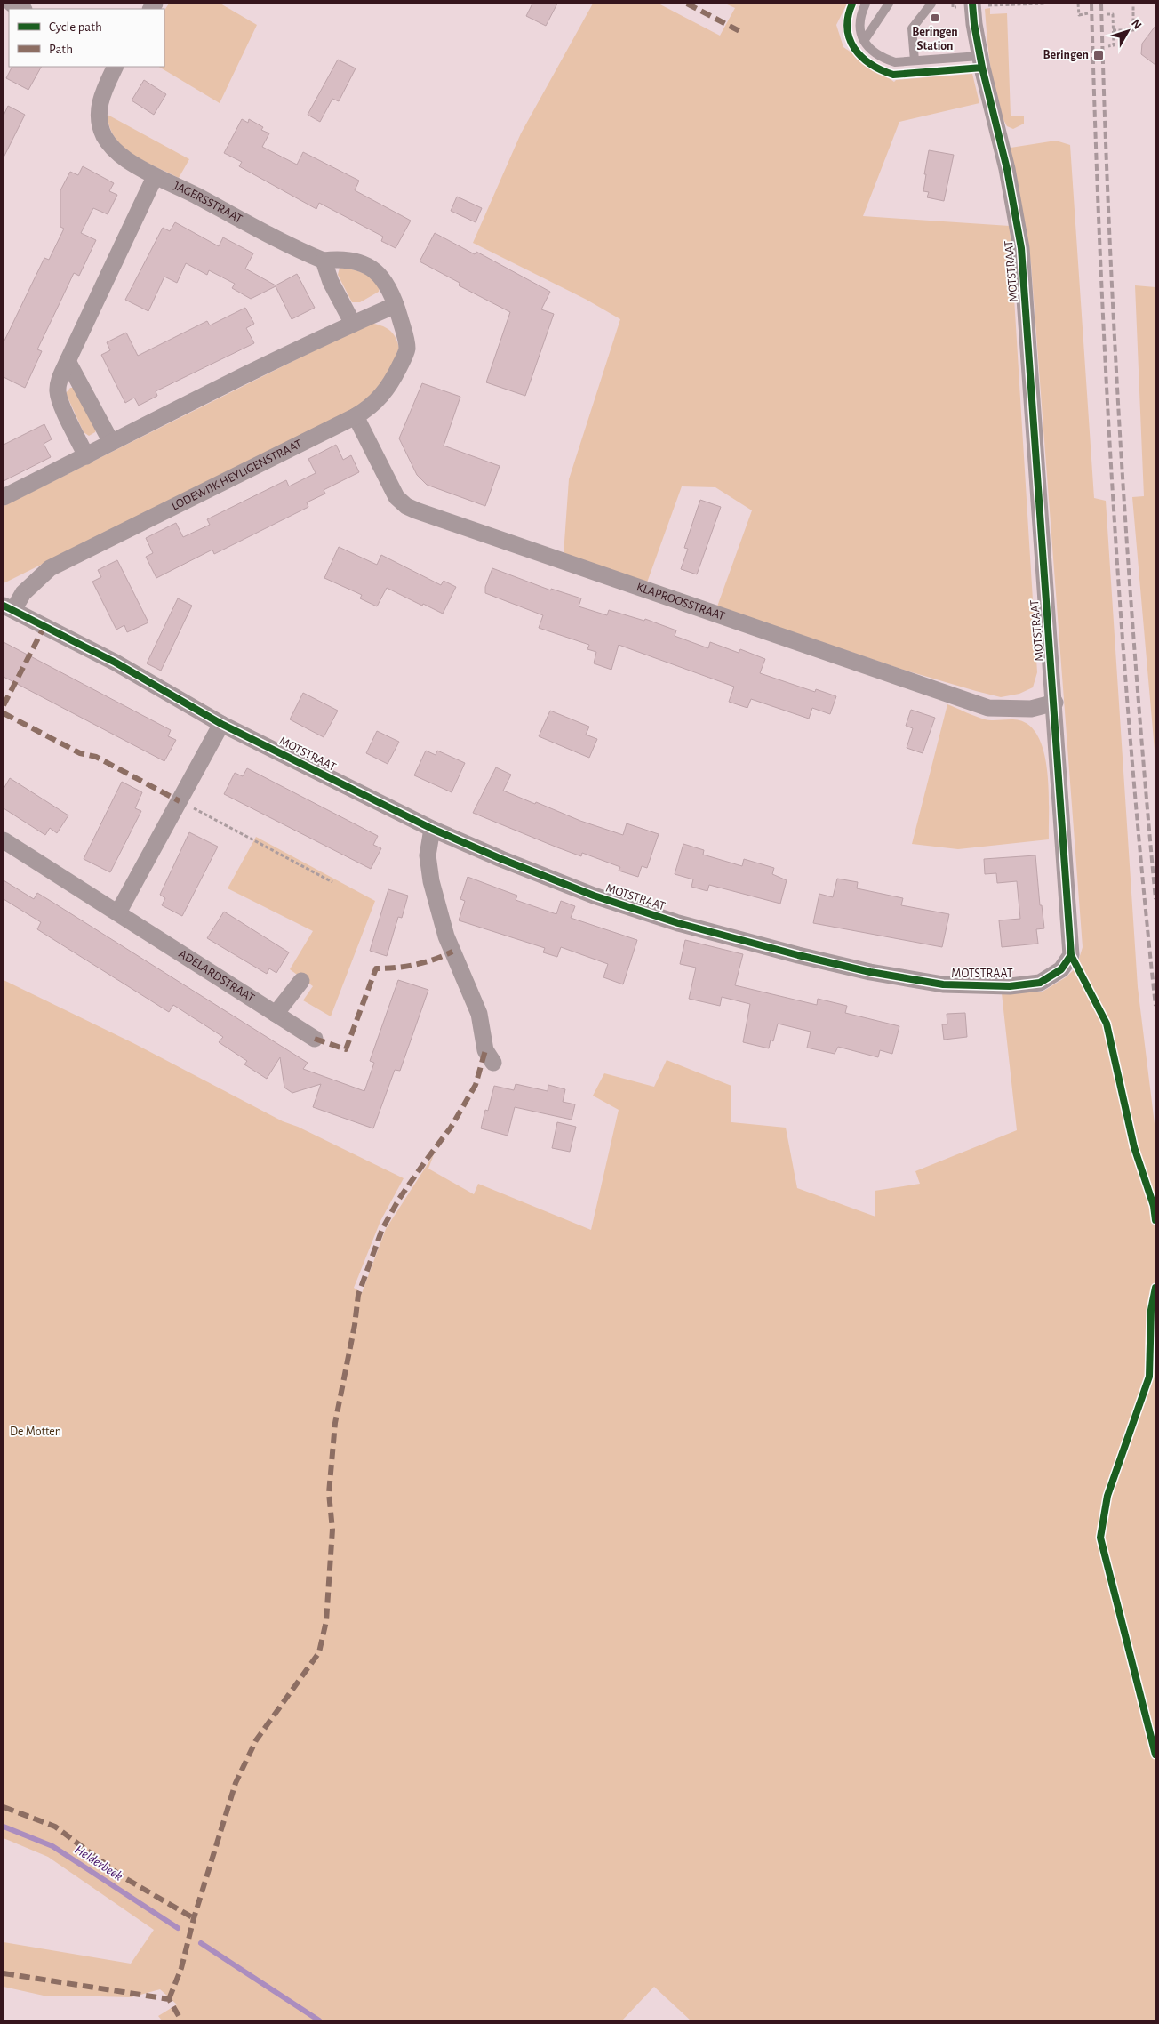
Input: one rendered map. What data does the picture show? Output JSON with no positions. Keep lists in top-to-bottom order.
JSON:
{
  "streets": {
    "street": [
      "JAGERSSTRAAT",
      "MOTSTRAAT",
      "LODEWIJK HEYLIGENSTRAAT",
      "KLAPROOSSTRAAT",
      "ADELARDSTRAAT"
    ]
  },
  "crossings": [
    ["JAGERSSTRAAT", "LODEWIJK HEYLIGENSTRAAT"],
    ["MOTSTRAAT", "LODEWIJK HEYLIGENSTRAAT"],
    ["MOTSTRAAT", "KLAPROOSSTRAAT"],
    ["LODEWIJK HEYLIGENSTRAAT", "KLAPROOSSTRAAT"]
  ],
  "water": ["Helderbeek"],
  "parks": ["De Motten"],
  "places": {
    "transit": ["Beringen Station", "Beringen"]
  },
  "legend": ["Cycle path", "Path"],
  "north": "top right"
}
